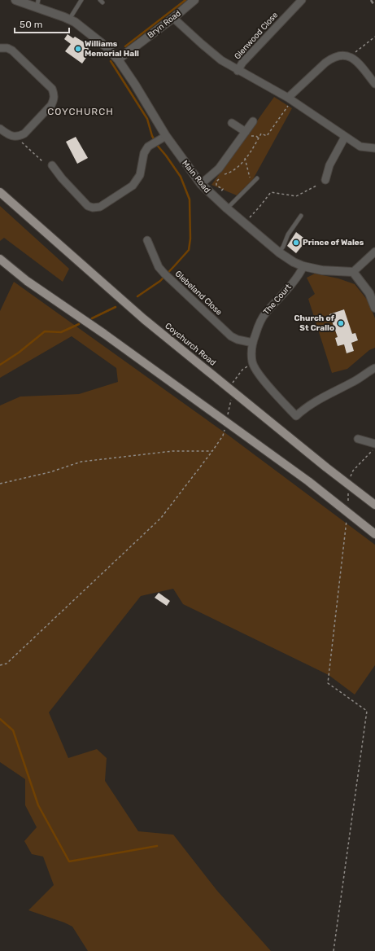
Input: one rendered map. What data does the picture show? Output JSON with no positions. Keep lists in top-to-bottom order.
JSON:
{
  "streets": {
    "main road": ["Coychurch Road"],
    "street": [
      "Bryn Road",
      "Glenwood Close",
      "Main Road",
      "Glebeland Close",
      "The Court"
    ]
  },
  "crossings": [
    ["Bryn Road", "Glenwood Close"],
    ["Bryn Road", "Main Road"],
    ["Main Road", "The Court"],
    ["Glebeland Close", "The Court"]
  ],
  "districts": ["COYCHURCH"],
  "places": ["Williams Memorial Hall", "Prince of Wales", "Church of St Crallo"],
  "scale_bar": "50 m"
}
